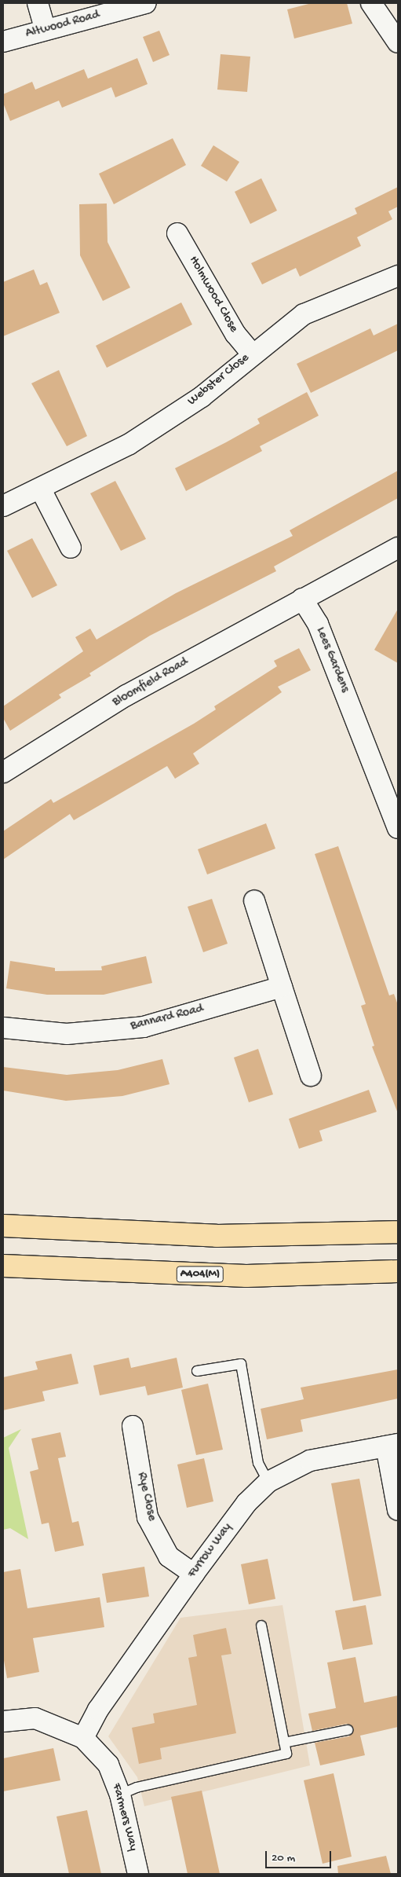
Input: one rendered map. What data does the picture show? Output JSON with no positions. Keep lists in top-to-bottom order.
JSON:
{
  "streets": {
    "highway": ["A404(M)"],
    "street": [
      "Altwood Road",
      "Holmwood Close",
      "Webster Close",
      "Lees Gardens",
      "Bloomfield Road",
      "Bannard Road",
      "Rye Close",
      "Furrow Way",
      "Farmers Way"
    ]
  },
  "crossings": [
    ["Holmwood Close", "Webster Close"],
    ["Lees Gardens", "Bloomfield Road"],
    ["Rye Close", "Furrow Way"],
    ["Furrow Way", "Farmers Way"]
  ],
  "scale_bar": "20 m"
}
